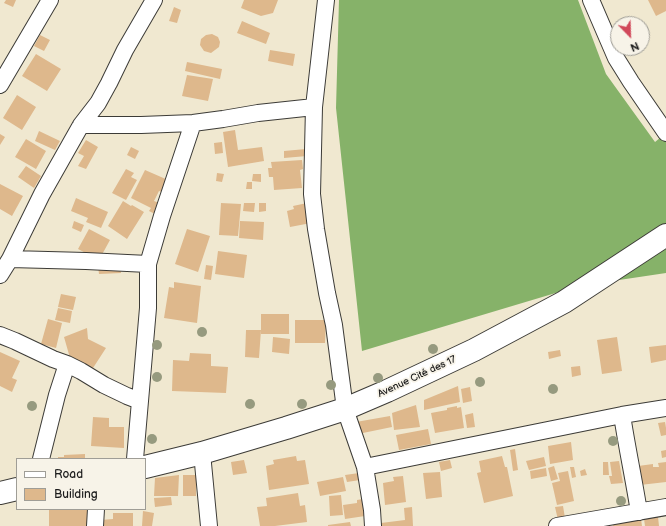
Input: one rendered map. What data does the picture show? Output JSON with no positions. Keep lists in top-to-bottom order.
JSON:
{
  "streets": {
    "street": ["Avenue Cité des 17"]
  },
  "legend": ["Road", "Building"],
  "north": "bottom right"
}
